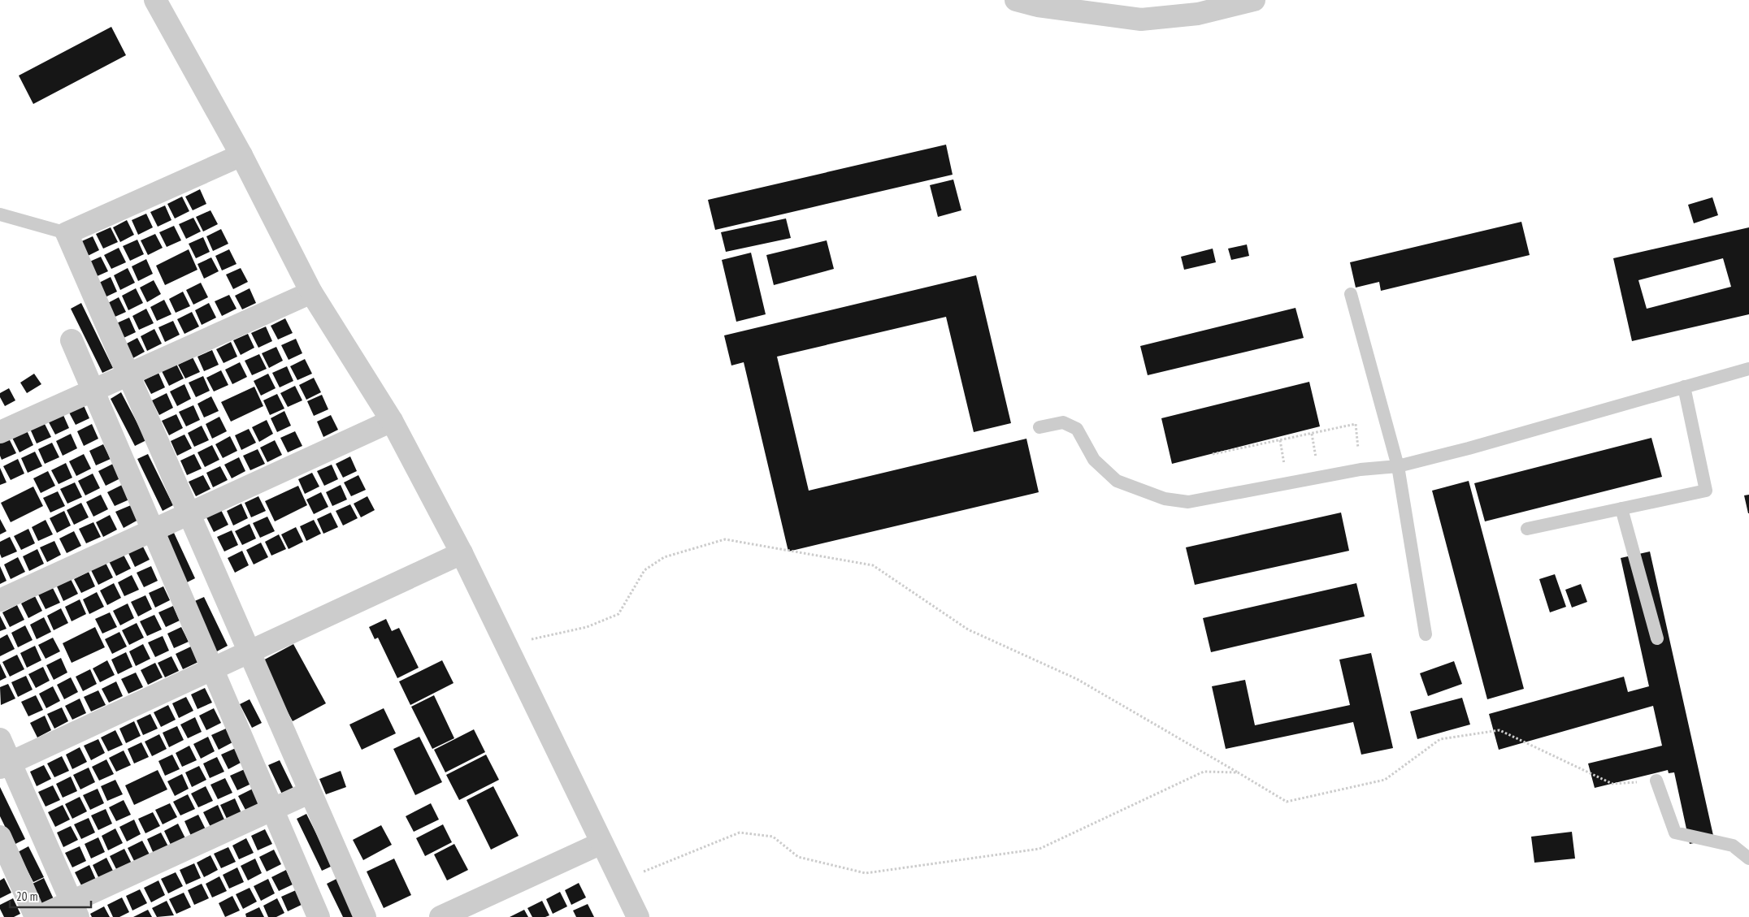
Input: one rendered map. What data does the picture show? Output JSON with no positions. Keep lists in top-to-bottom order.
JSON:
{
  "scale_bar": "20 m"
}
